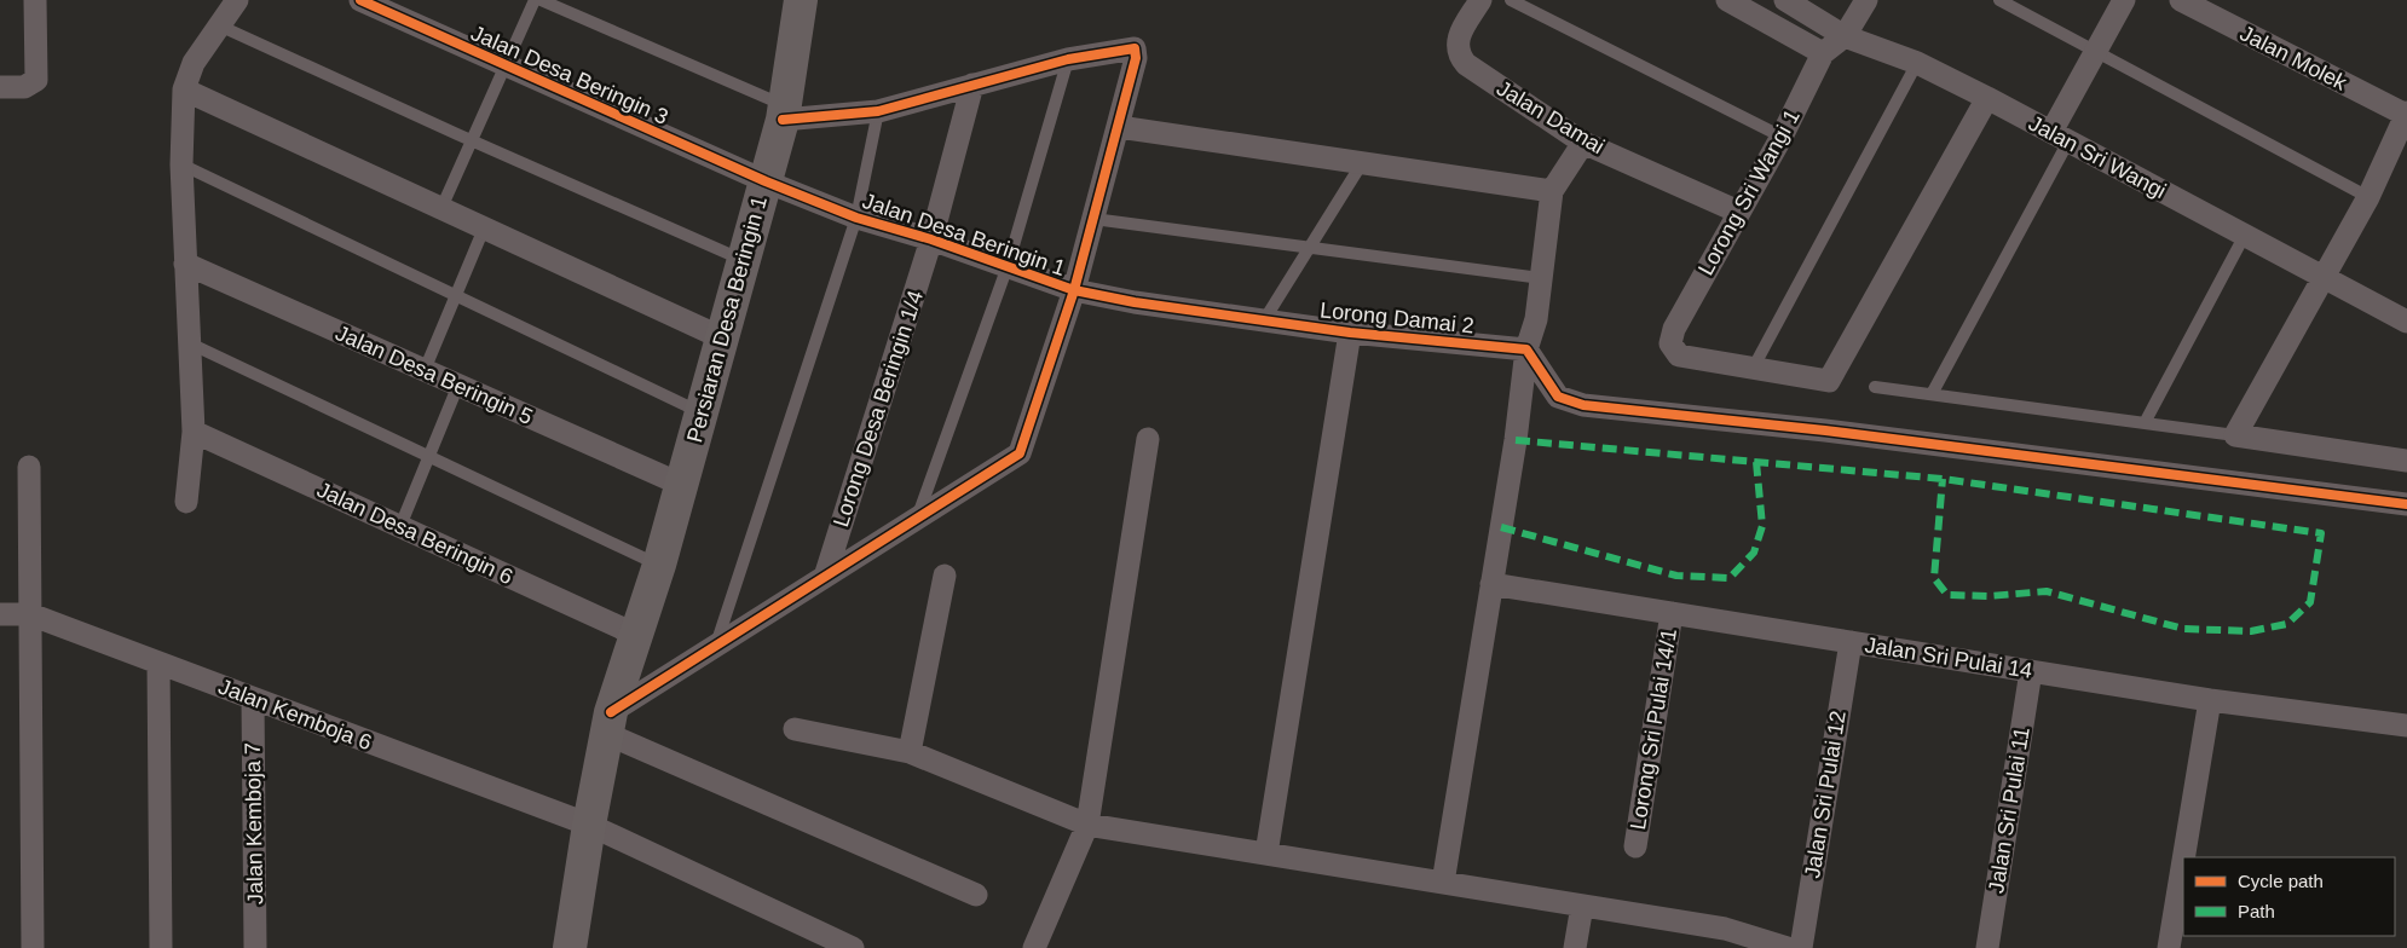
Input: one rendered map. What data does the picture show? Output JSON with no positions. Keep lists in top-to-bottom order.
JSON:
{
  "streets": {
    "main road": ["Persiaran Desa Beringin 1"],
    "street": [
      "Jalan Molek",
      "Jalan Desa Beringin 3",
      "Jalan Damai",
      "Jalan Sri Wangi",
      "Lorong Sri Wangi 1",
      "Jalan Desa Beringin 1",
      "Lorong Damai 2",
      "Jalan Desa Beringin 5",
      "Lorong Desa Beringin 1/4",
      "Jalan Desa Beringin 6",
      "Jalan Sri Pulai 14",
      "Jalan Kemboja 6",
      "Lorong Sri Pulai 14/1",
      "Jalan Sri Pulai 12",
      "Jalan Sri Pulai 11",
      "Jalan Kemboja 7"
    ]
  },
  "crossings": [
    ["Jalan Molek", "Jalan Sri Wangi"],
    ["Jalan Desa Beringin 3", "Jalan Desa Beringin 1"],
    ["Jalan Desa Beringin 3", "Persiaran Desa Beringin 1"],
    ["Jalan Damai", "Lorong Sri Wangi 1"],
    ["Jalan Sri Wangi", "Lorong Sri Wangi 1"],
    ["Jalan Desa Beringin 1", "Lorong Damai 2"],
    ["Jalan Desa Beringin 1", "Persiaran Desa Beringin 1"],
    ["Jalan Desa Beringin 1", "Lorong Desa Beringin 1/4"],
    ["Persiaran Desa Beringin 1", "Jalan Desa Beringin 5"],
    ["Persiaran Desa Beringin 1", "Jalan Desa Beringin 6"],
    ["Persiaran Desa Beringin 1", "Jalan Kemboja 6"],
    ["Jalan Sri Pulai 14", "Lorong Sri Pulai 14/1"],
    ["Jalan Sri Pulai 14", "Jalan Sri Pulai 12"],
    ["Jalan Sri Pulai 14", "Jalan Sri Pulai 11"],
    ["Jalan Kemboja 6", "Jalan Kemboja 7"]
  ],
  "legend": ["Cycle path", "Path"]
}
